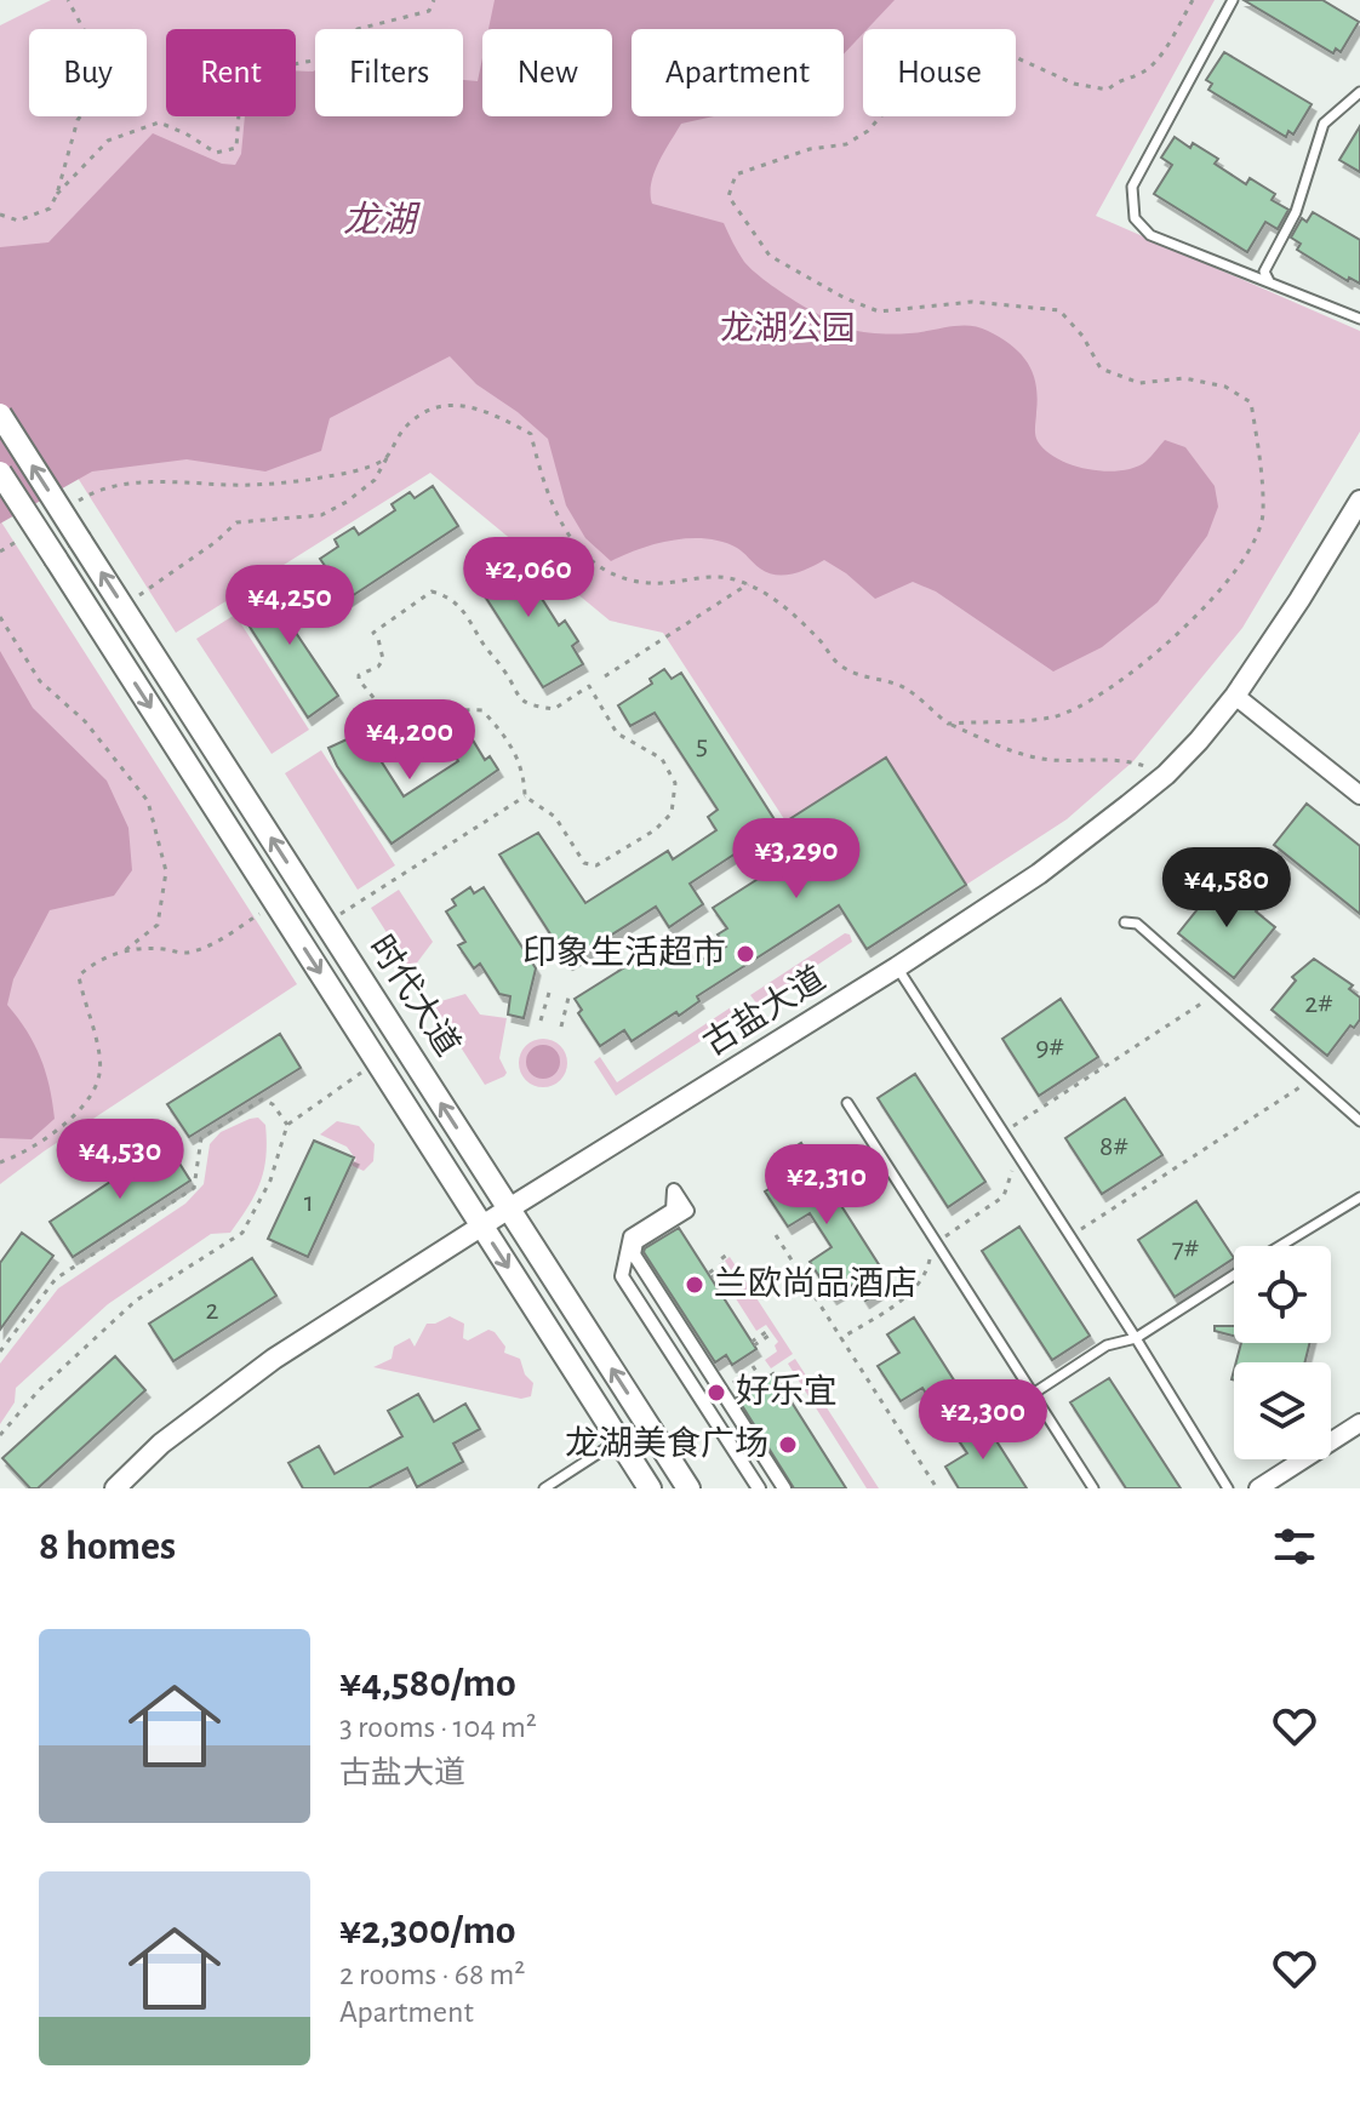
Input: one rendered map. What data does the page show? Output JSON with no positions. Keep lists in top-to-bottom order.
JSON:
{
  "streets": {
    "main road": ["时代大道"],
    "street": ["古盐大道"]
  },
  "crossings": [
    ["时代大道", "古盐大道"]
  ],
  "water": ["龙湖"],
  "parks": ["龙湖公园"],
  "places": [
    "印象生活超市",
    "兰欧尚品酒店",
    "好乐宜",
    "龙湖美食广场"
  ],
  "house_numbers": [
    "5",
    "2#",
    "9#",
    "8#",
    "1",
    "7#",
    "2"
  ],
  "page": {
    "chip": [
      "Buy",
      "Rent",
      "Filters",
      "New",
      "Apartment",
      "House"
    ],
    "price": [
      "¥2,060",
      "¥4,250",
      "¥4,200",
      "¥3,290",
      "¥4,580",
      "¥4,530",
      "¥2,310",
      "¥2,300"
    ],
    "heading": "8 homes",
    "list": [
      {
        "name": "¥4,580/mo",
        "note": "3 rooms · 104 m² · 古盐大道"
      },
      {
        "name": "¥2,300/mo",
        "note": "2 rooms · 68 m² · Apartment"
      }
    ]
  }
}
